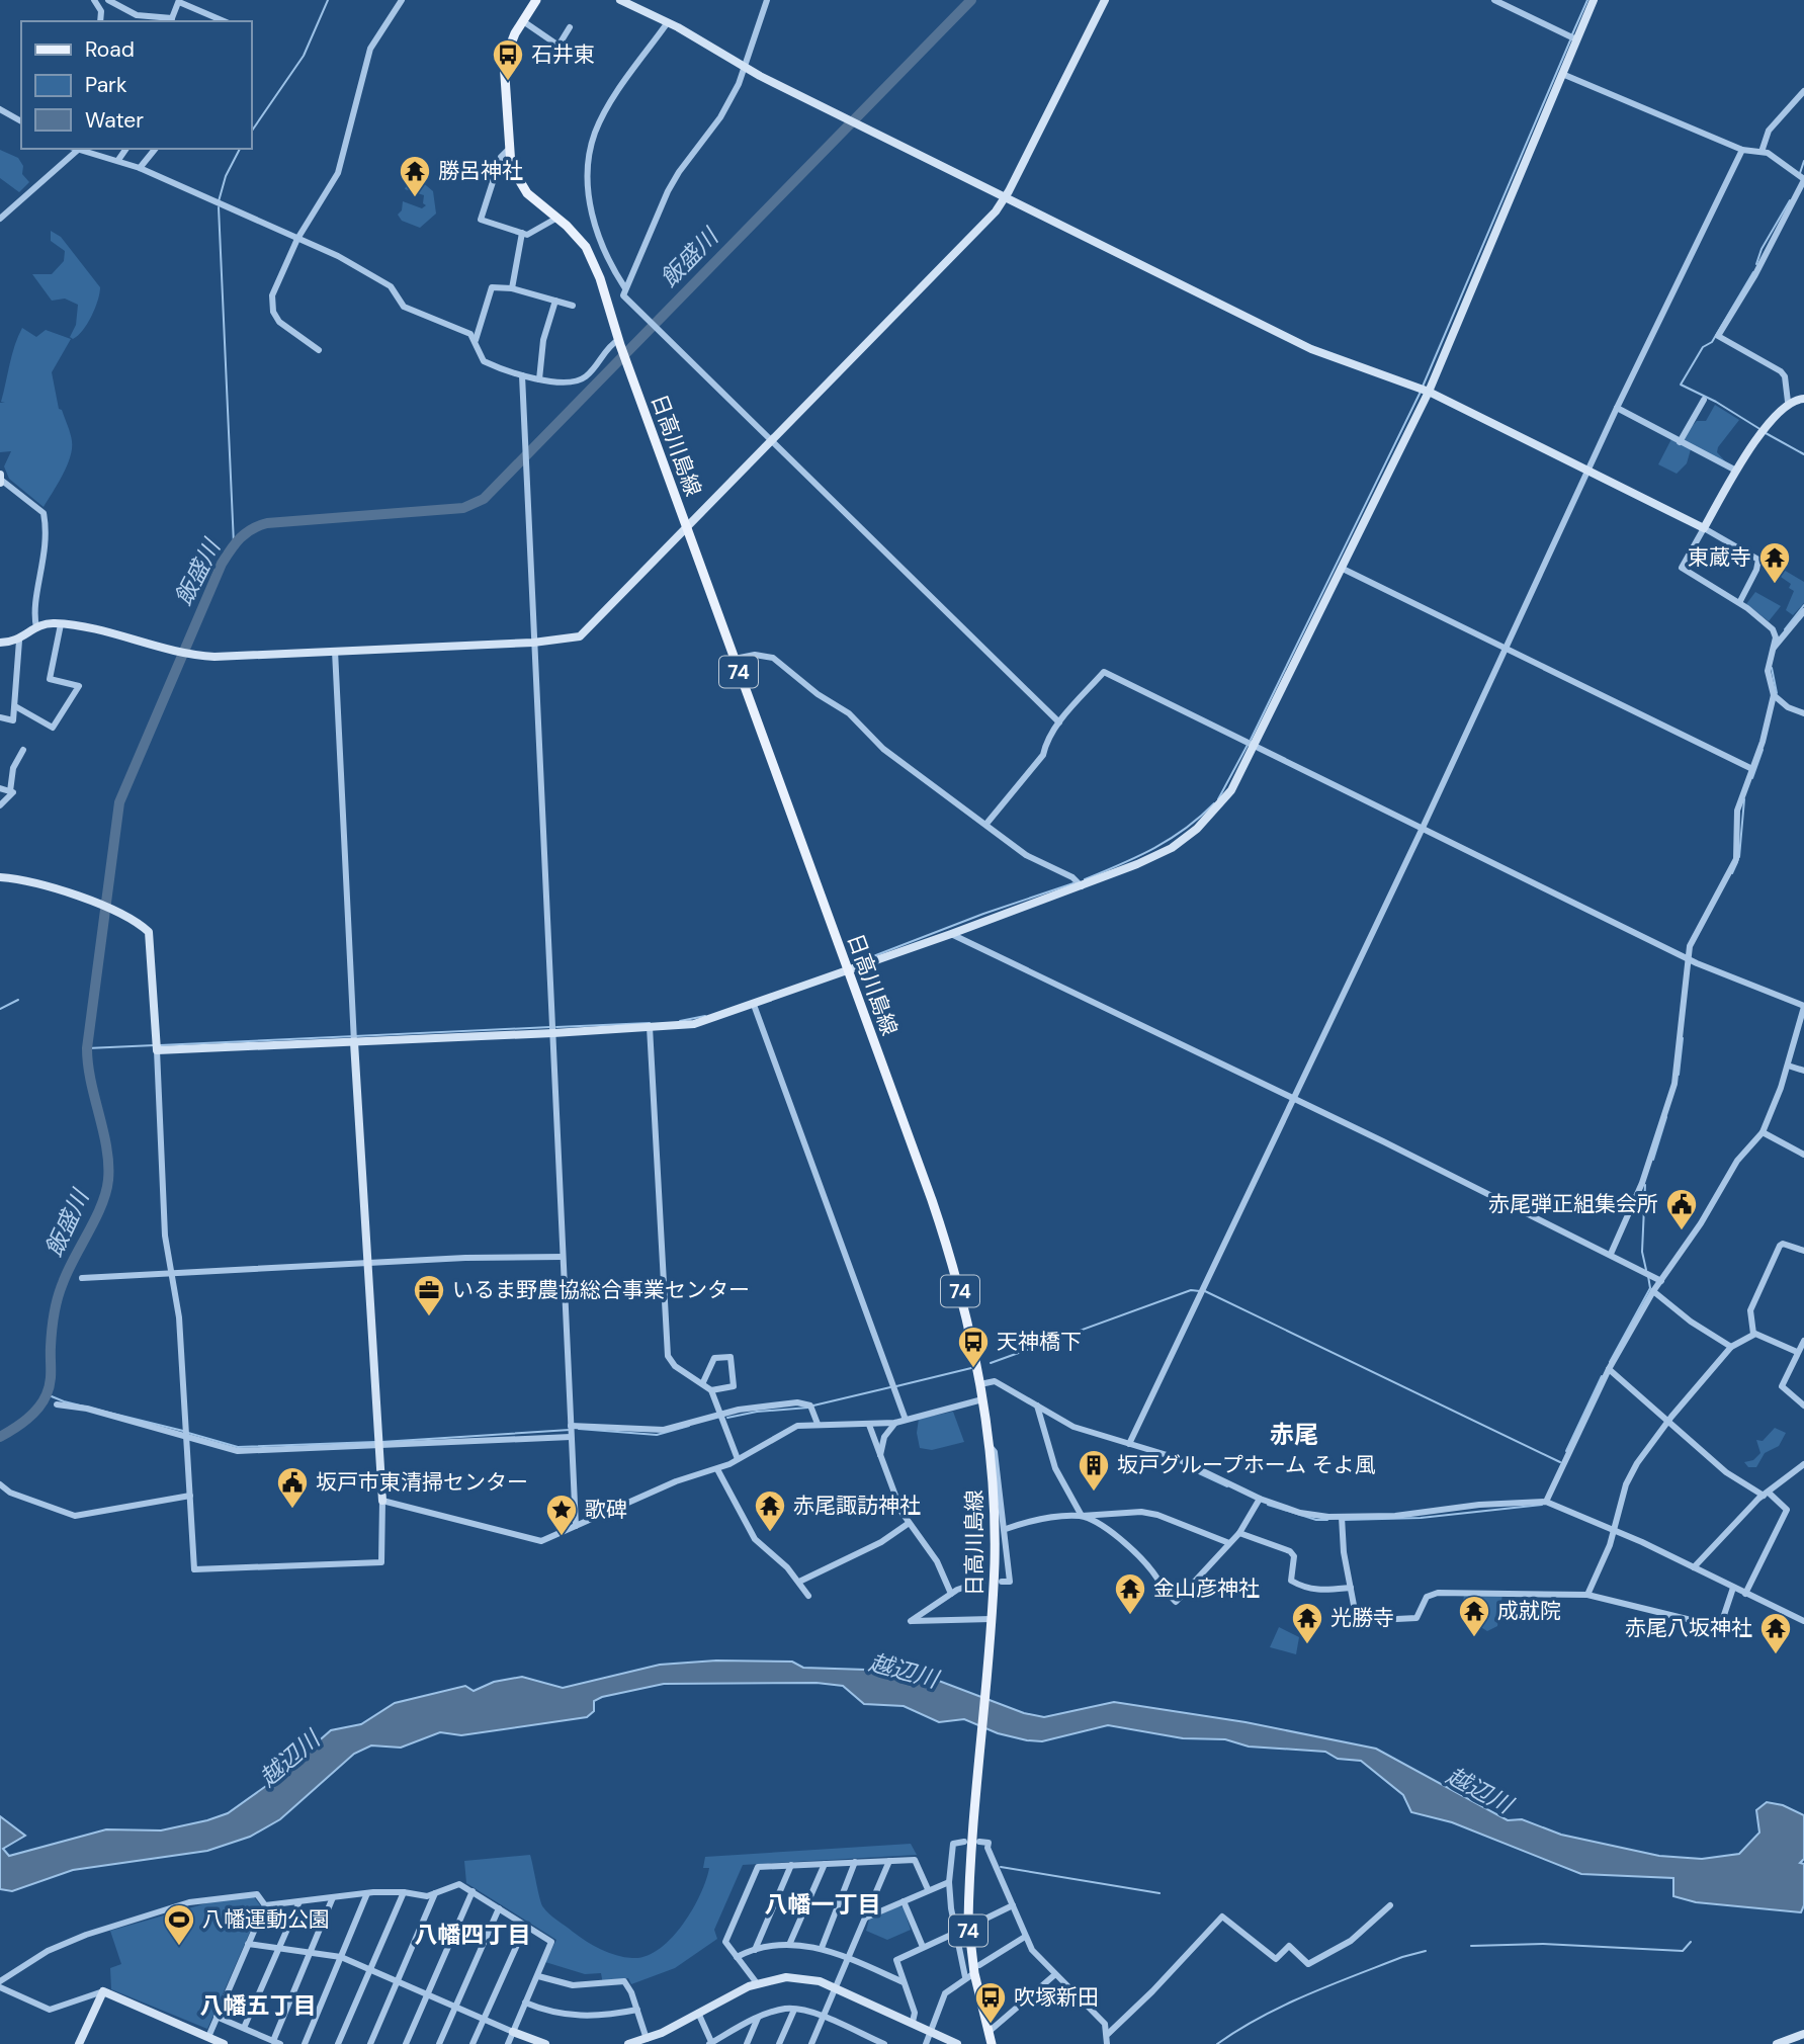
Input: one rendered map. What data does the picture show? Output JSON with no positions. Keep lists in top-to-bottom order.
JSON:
{
  "streets": {
    "main road": ["日高川島線", "74"]
  },
  "districts": [
    "赤尾",
    "八幡一丁目",
    "八幡四丁目",
    "八幡五丁目"
  ],
  "water": ["飯盛川", "越辺川"],
  "places": {
    "bus stop": ["石井東", "天神橋下", "吹塚新田"],
    "temple": [
      "勝呂神社",
      "東蔵寺",
      "赤尾諏訪神社",
      "金山彦神社",
      "成就院",
      "光勝寺",
      "赤尾八坂神社"
    ],
    "public building": ["赤尾弾正組集会所", "坂戸市東清掃センター"],
    "office": ["いるま野農協総合事業センター"],
    "building": ["坂戸グループホーム そよ風"],
    "place": ["歌碑"],
    "sports": ["八幡運動公園"]
  },
  "legend": ["Road", "Park", "Water"]
}
